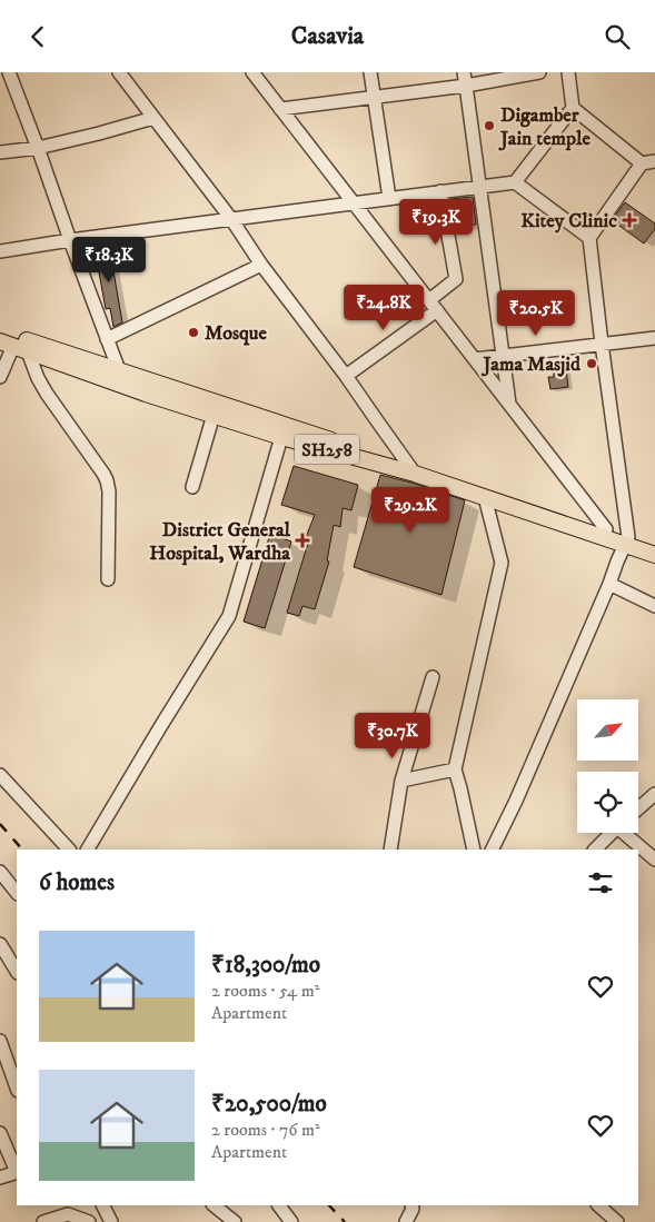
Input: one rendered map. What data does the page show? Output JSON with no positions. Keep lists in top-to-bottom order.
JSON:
{
  "streets": {
    "main road": ["SH258"]
  },
  "places": {
    "other": ["Digamber Jain temple", "Mosque", "Jama Masjid"],
    "health": ["Kitey Clinic", "District General Hospital, Wardha"]
  },
  "north": "top right",
  "page": {
    "header": "Casavia",
    "price": [
      "₹19.3K",
      "₹18.3K",
      "₹24.8K",
      "₹20.5K",
      "₹29.2K",
      "₹30.7K"
    ],
    "heading": "6 homes",
    "list": [
      {
        "name": "₹18,300/mo",
        "note": "2 rooms · 54 m² · Apartment"
      },
      {
        "name": "₹20,500/mo",
        "note": "2 rooms · 76 m² · Apartment"
      }
    ]
  }
}
